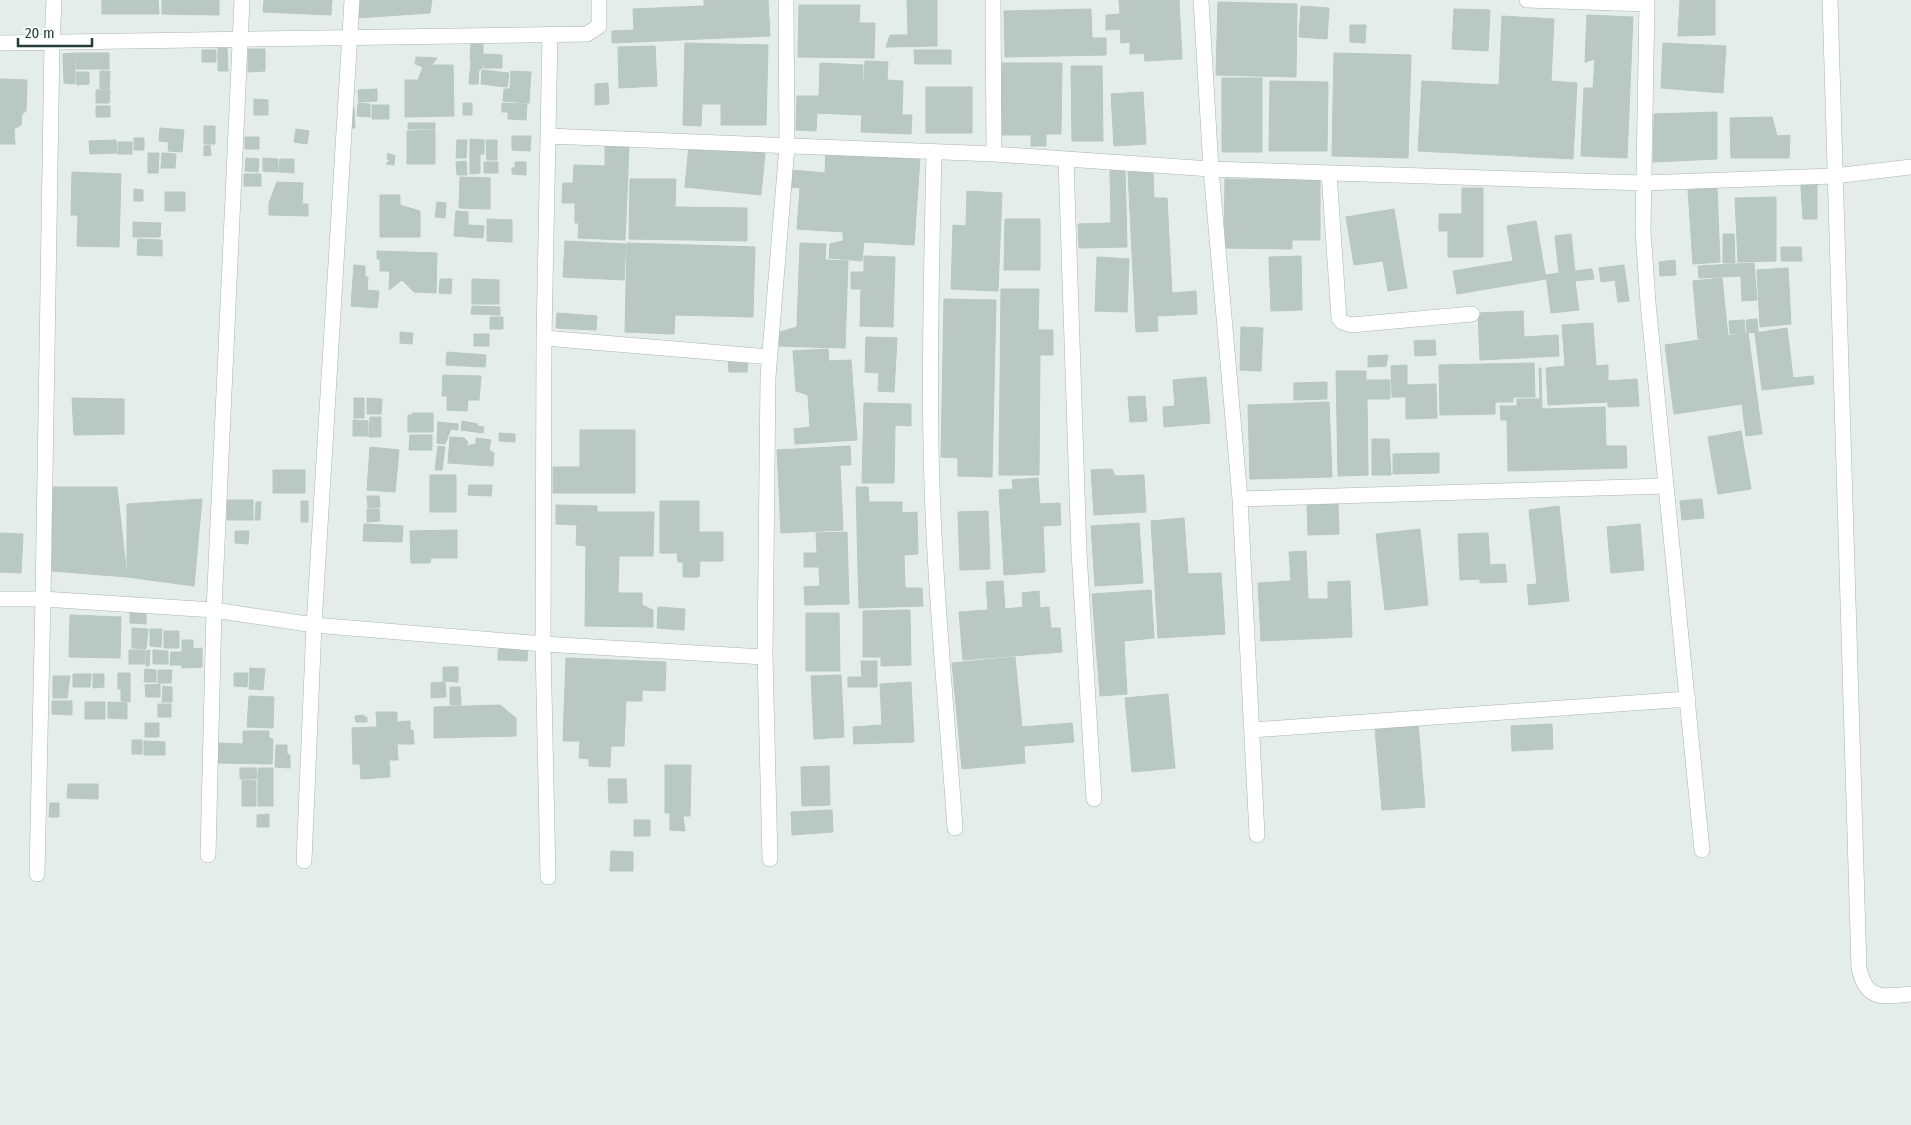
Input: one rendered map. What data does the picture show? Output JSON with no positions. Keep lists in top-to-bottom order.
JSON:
{
  "scale_bar": "20 m"
}
